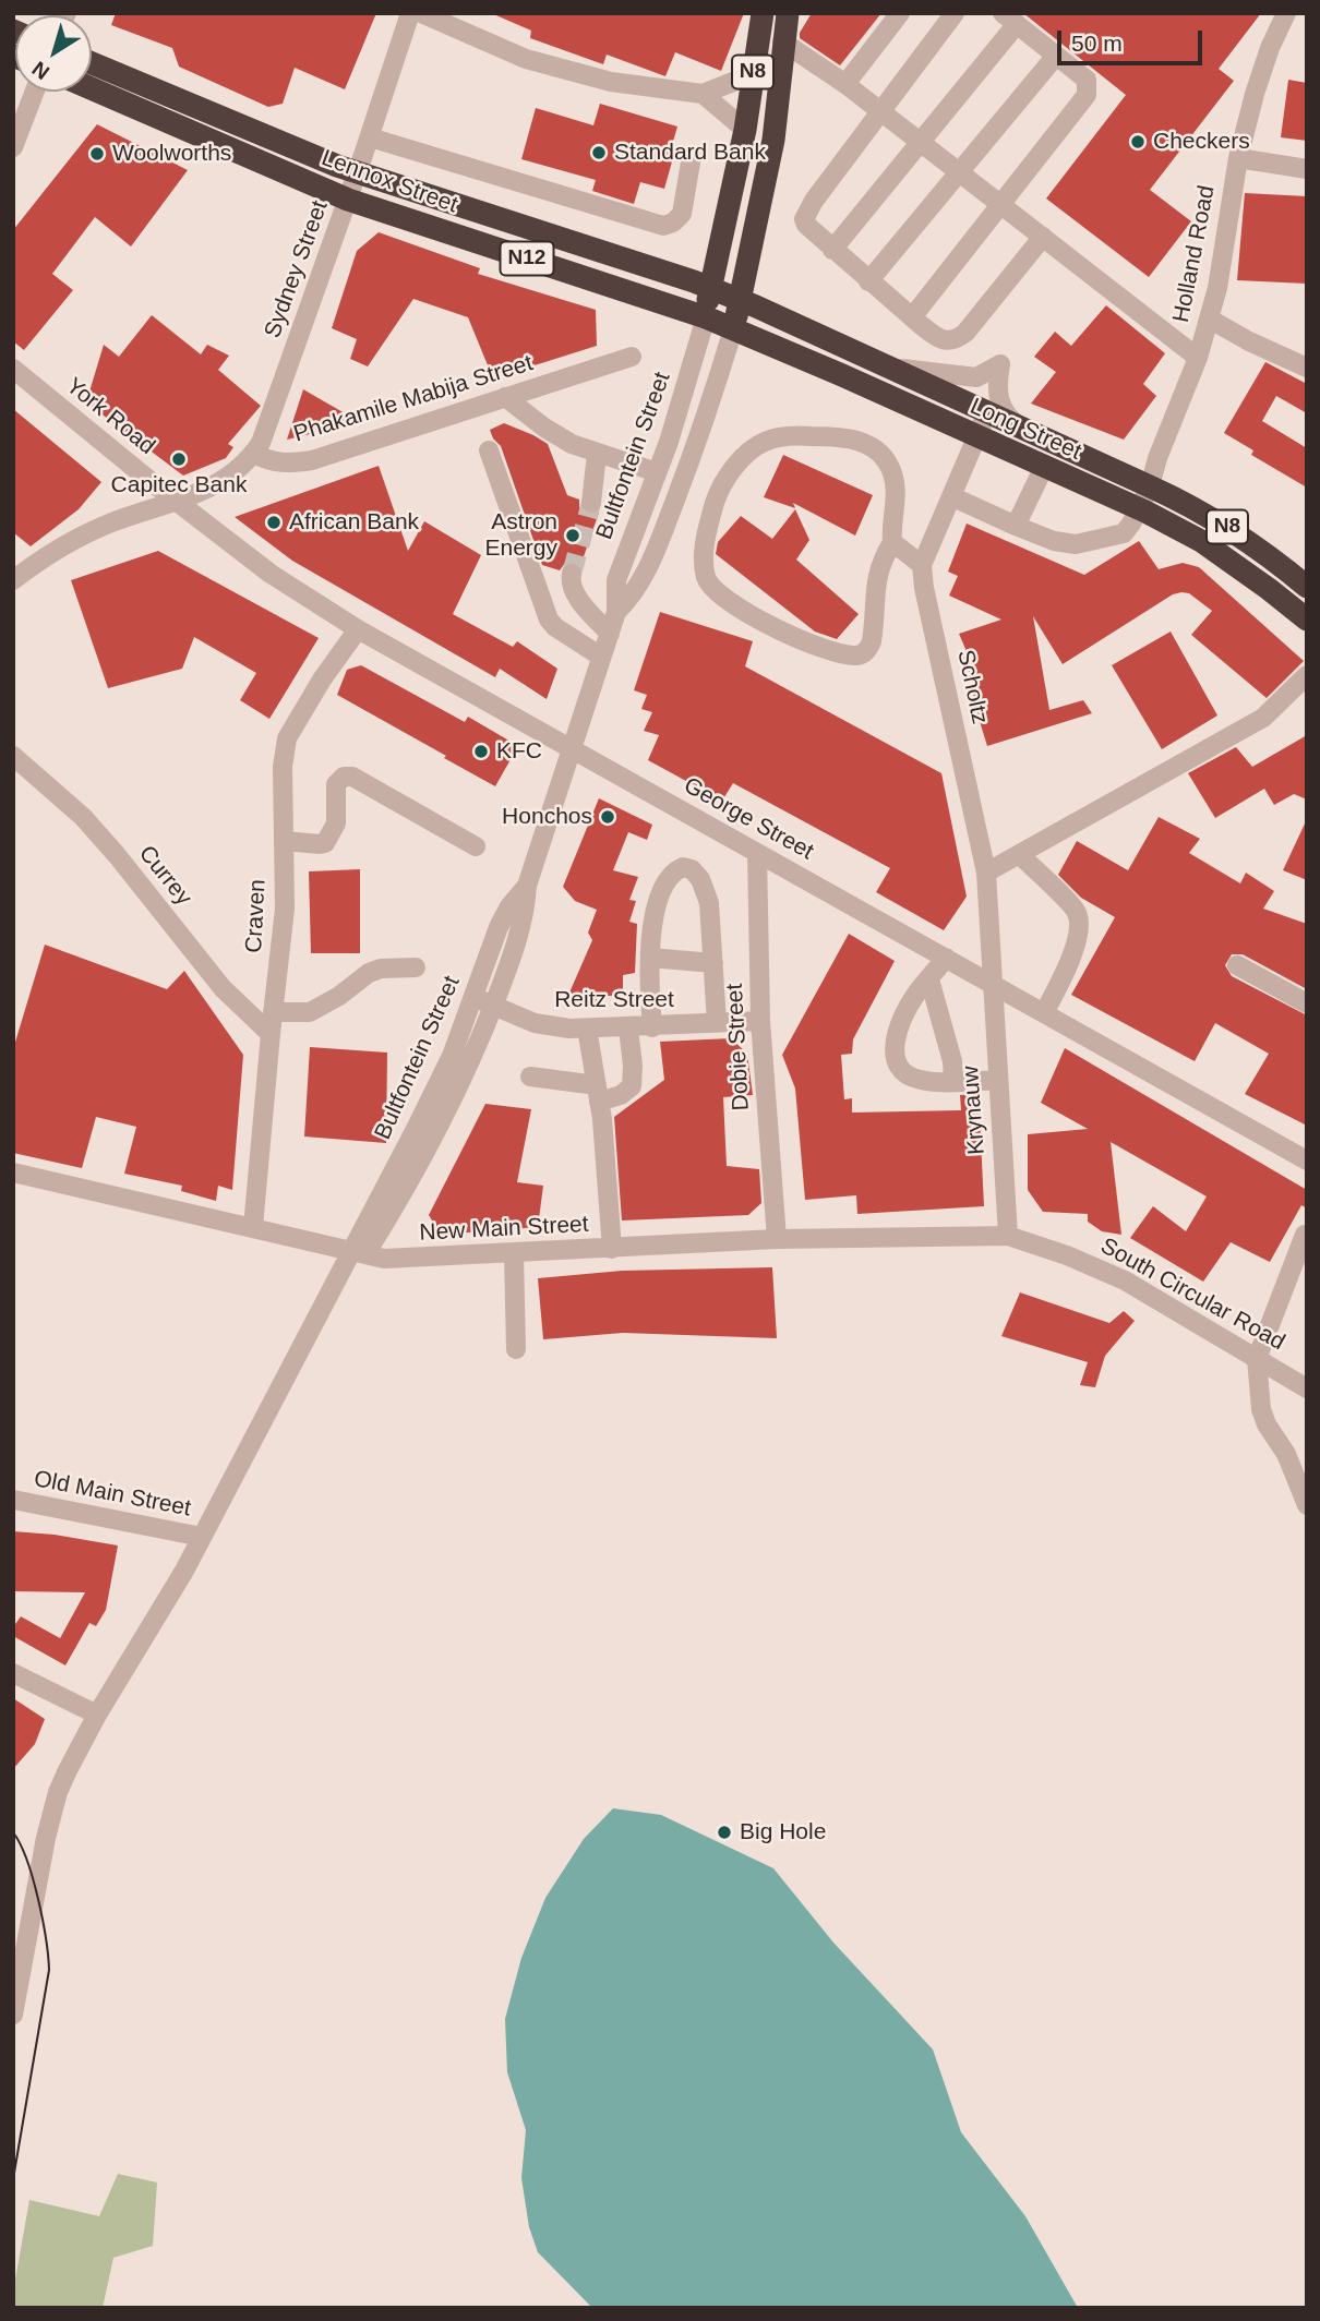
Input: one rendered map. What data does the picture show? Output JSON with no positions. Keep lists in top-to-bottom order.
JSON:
{
  "streets": {
    "highway": [
      "N8",
      "Lennox Street",
      "N12",
      "Long Street"
    ],
    "street": [
      "Holland Road",
      "Sydney Street",
      "Phakamile Mabija Street",
      "York Road",
      "Bultfontein Street",
      "Scholtz",
      "George Street",
      "Currey",
      "Craven",
      "Reitz Street",
      "Dobie Street",
      "Krynauw",
      "New Main Street",
      "South Circular Road",
      "Old Main Street"
    ]
  },
  "crossings": [
    ["N8", "Lennox Street"],
    ["N8", "Long Street"],
    ["N8", "Bultfontein Street"],
    ["Lennox Street", "Sydney Street"],
    ["Lennox Street", "Long Street"],
    ["Lennox Street", "Bultfontein Street"],
    ["Holland Road", "Long Street"],
    ["Sydney Street", "Phakamile Mabija Street"],
    ["York Road", "George Street"],
    ["Long Street", "Bultfontein Street"],
    ["Bultfontein Street", "George Street"],
    ["Bultfontein Street", "Reitz Street"],
    ["Bultfontein Street", "New Main Street"],
    ["Scholtz", "George Street"],
    ["Scholtz", "Krynauw"],
    ["George Street", "Craven"],
    ["George Street", "Dobie Street"],
    ["George Street", "Krynauw"],
    ["Currey", "Craven"],
    ["Craven", "New Main Street"],
    ["Reitz Street", "Dobie Street"],
    ["Dobie Street", "New Main Street"],
    ["Krynauw", "New Main Street"],
    ["Krynauw", "South Circular Road"],
    ["New Main Street", "South Circular Road"]
  ],
  "places": [
    "Checkers",
    "Standard Bank",
    "Woolworths",
    "Capitec Bank",
    "African Bank",
    "Astron Energy",
    "KFC",
    "Honchos",
    "Big Hole"
  ],
  "scale_bar": "50 m",
  "north": "bottom left"
}
